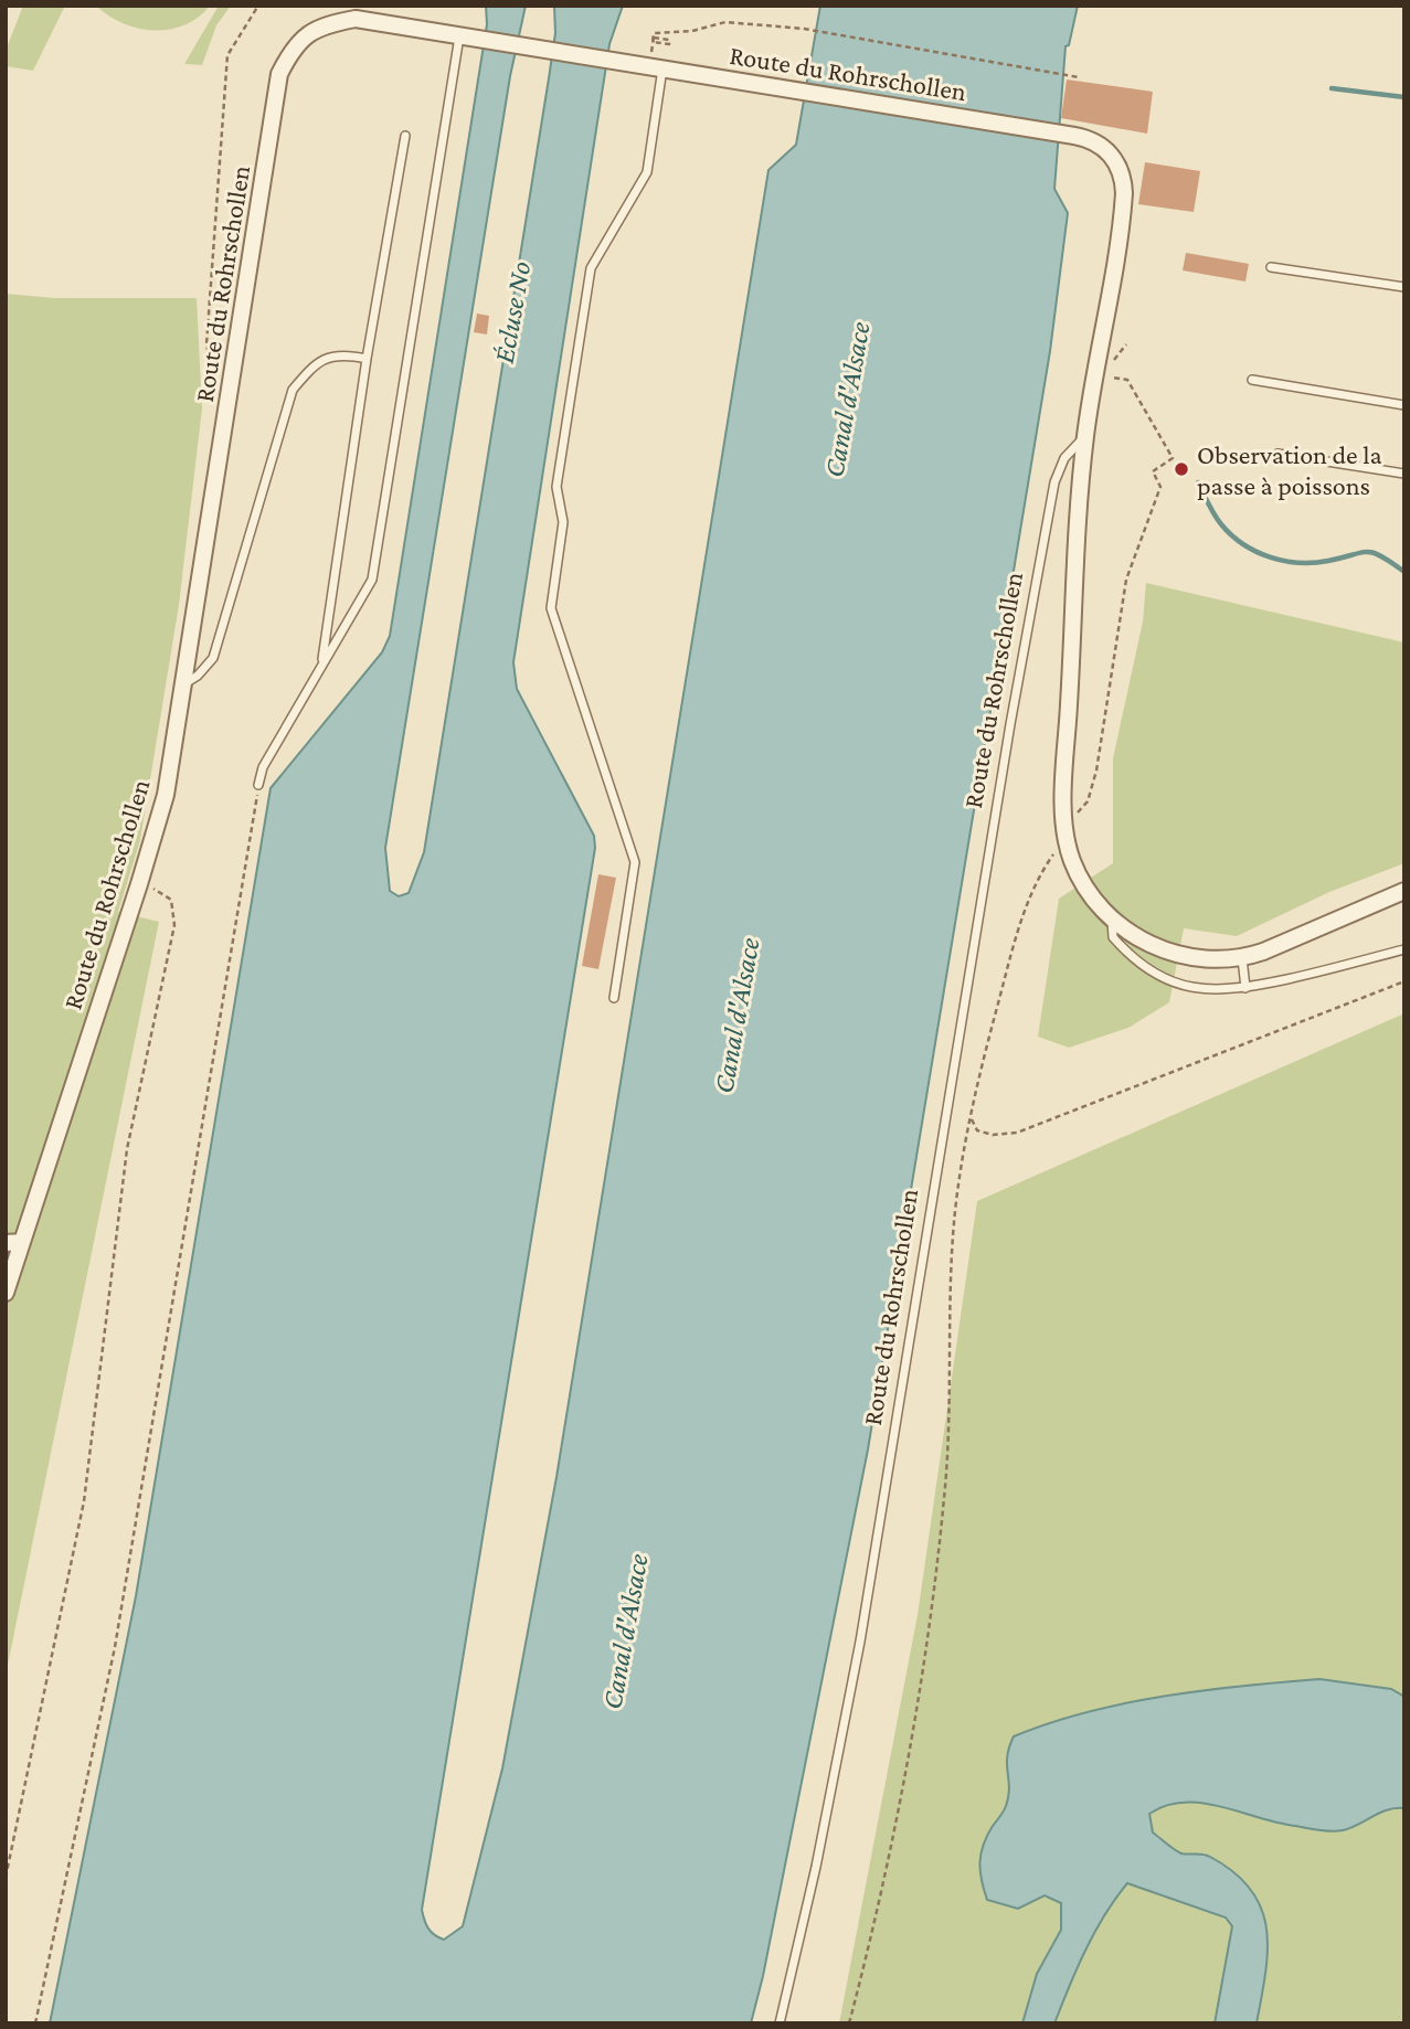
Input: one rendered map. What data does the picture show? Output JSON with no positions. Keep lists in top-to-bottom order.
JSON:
{
  "streets": {
    "street": ["Route du Rohrschollen"]
  },
  "water": ["Écluse No", "Canal d'Alsace"],
  "places": ["Observation de la passe à poissons"]
}
